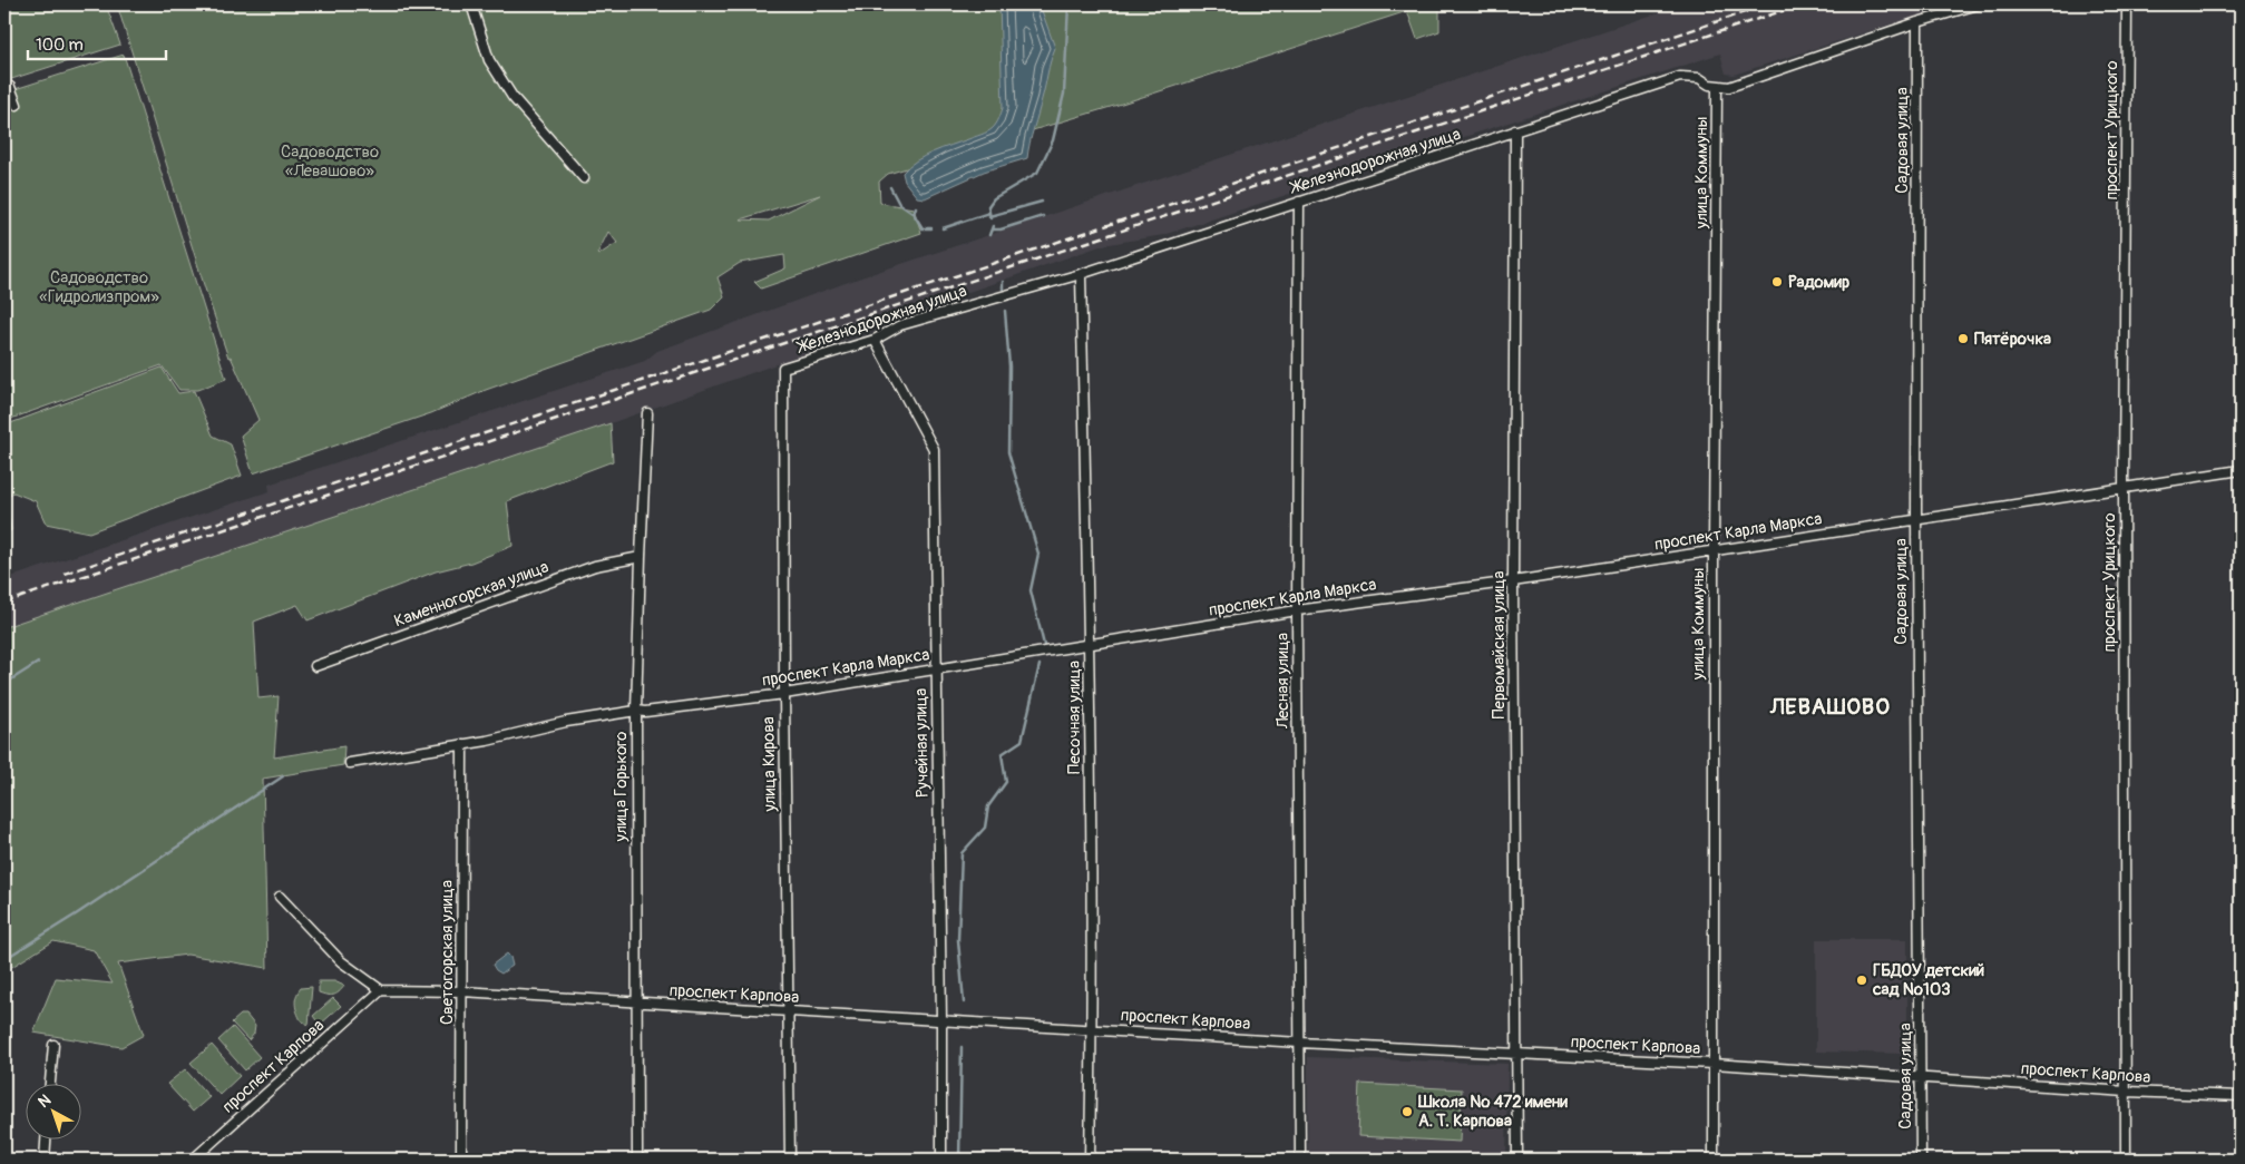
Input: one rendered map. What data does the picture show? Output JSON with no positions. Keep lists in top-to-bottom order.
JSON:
{
  "streets": {
    "street": [
      "проспект Урицкого",
      "Садовая улица",
      "Железнодорожная улица",
      "улица Коммуны",
      "проспект Карла Маркса",
      "Каменногорская улица",
      "Первомайская улица",
      "Лесная улица",
      "Песочная улица",
      "Ручейная улица",
      "улица Кирова",
      "улица Горького",
      "Светогорская улица",
      "проспект Карпова"
    ]
  },
  "crossings": [
    ["проспект Урицкого", "проспект Карла Маркса"],
    ["проспект Урицкого", "проспект Карпова"],
    ["Садовая улица", "проспект Карла Маркса"],
    ["Садовая улица", "проспект Карпова"],
    ["Железнодорожная улица", "улица Коммуны"],
    ["Железнодорожная улица", "Первомайская улица"],
    ["Железнодорожная улица", "Лесная улица"],
    ["Железнодорожная улица", "Песочная улица"],
    ["Железнодорожная улица", "Ручейная улица"],
    ["Железнодорожная улица", "улица Кирова"],
    ["улица Коммуны", "проспект Карла Маркса"],
    ["улица Коммуны", "проспект Карпова"],
    ["проспект Карла Маркса", "Первомайская улица"],
    ["проспект Карла Маркса", "Лесная улица"],
    ["проспект Карла Маркса", "Песочная улица"],
    ["проспект Карла Маркса", "Ручейная улица"],
    ["проспект Карла Маркса", "улица Кирова"],
    ["проспект Карла Маркса", "улица Горького"],
    ["проспект Карла Маркса", "Светогорская улица"],
    ["Каменногорская улица", "улица Горького"],
    ["Первомайская улица", "проспект Карпова"],
    ["Лесная улица", "проспект Карпова"],
    ["Песочная улица", "проспект Карпова"],
    ["Ручейная улица", "проспект Карпова"],
    ["улица Кирова", "проспект Карпова"],
    ["улица Горького", "проспект Карпова"],
    ["Светогорская улица", "проспект Карпова"]
  ],
  "districts": ["ЛЕВАШОВО"],
  "parks": ["Садоводство «Левашово»", "Садоводство «Гидролизпром»"],
  "places": [
    "Радомир",
    "Пятёрочка",
    "ГБДОУ детский сад №103",
    "Школа № 472 имени А. Т. Карпова"
  ],
  "scale_bar": "100 m",
  "north": "top left"
}
